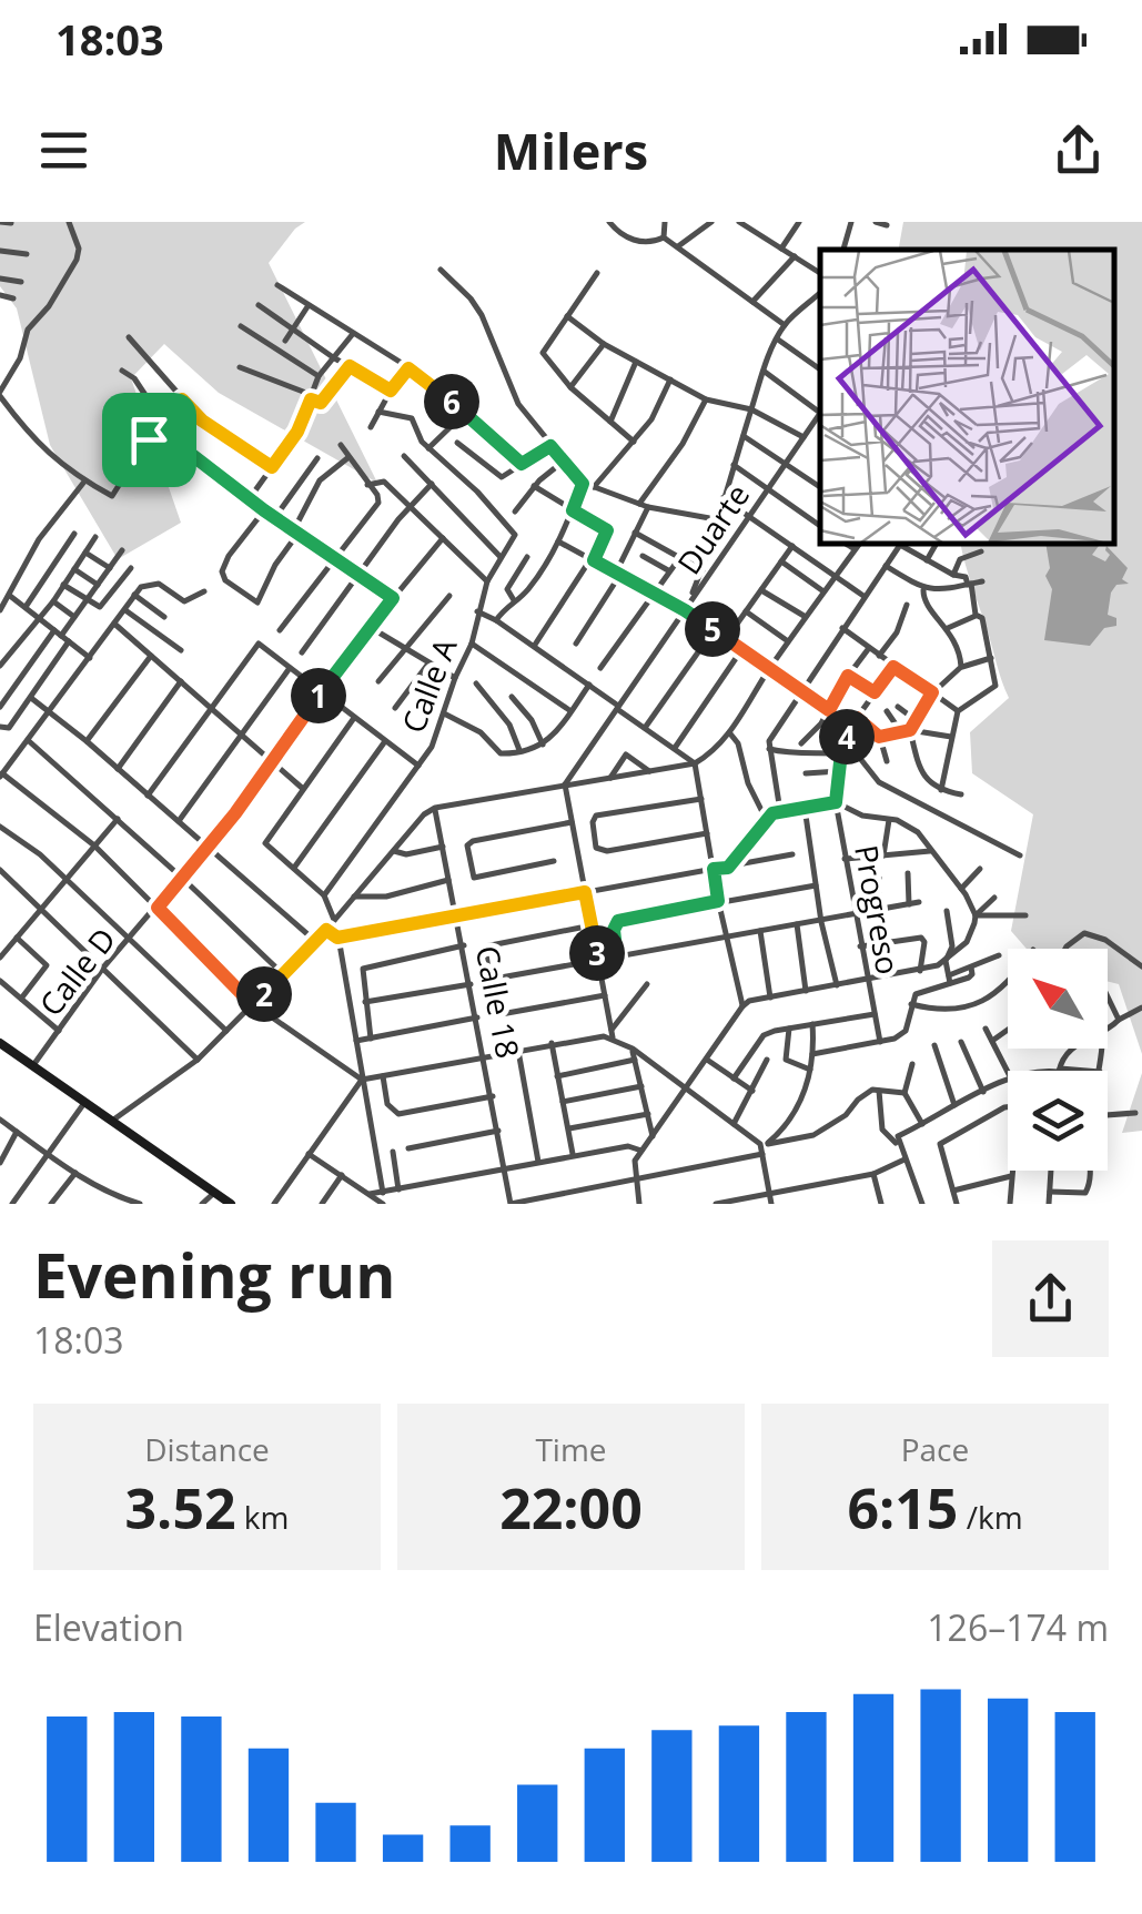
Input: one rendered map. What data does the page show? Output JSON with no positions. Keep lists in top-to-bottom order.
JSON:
{
  "streets": {
    "street": [
      "Duarte",
      "Calle A",
      "Progreso",
      "Calle D",
      "Calle 18"
    ]
  },
  "north": "top left",
  "page": {
    "status": "18:03",
    "header": "Milers",
    "pins": [
      "6",
      "5",
      "1",
      "4",
      "3",
      "2"
    ],
    "heading": ["Evening run", "18:03"],
    "stats": [
      ["Distance", "3.52 km"],
      ["Time", "22:00"],
      ["Pace", "6:15 /km"]
    ],
    "chart": ["Elevation", "126–174 m"]
  }
}
